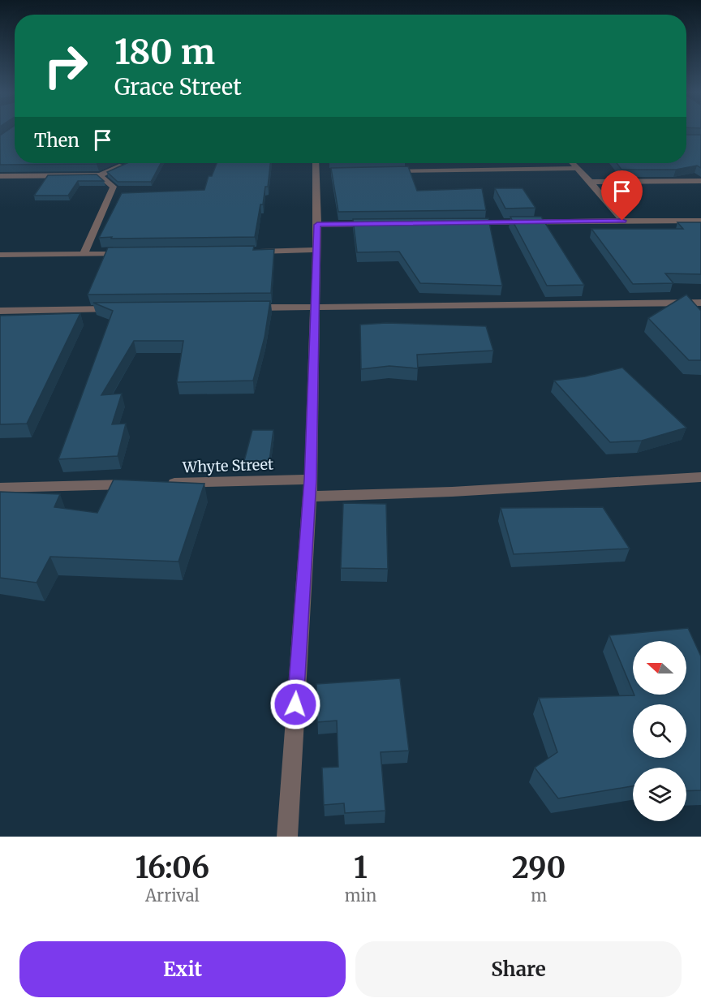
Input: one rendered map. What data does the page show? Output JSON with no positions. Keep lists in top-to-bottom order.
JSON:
{
  "streets": {
    "street": ["Whyte Street"]
  },
  "north": "left",
  "page": {
    "turn": ["180 m", "Grace Street"],
    "then": "Then",
    "eta": [
      "16:06",
      "Arrival",
      "1",
      "min",
      "290",
      "m"
    ],
    "buttons": ["Exit", "Share"]
  }
}
